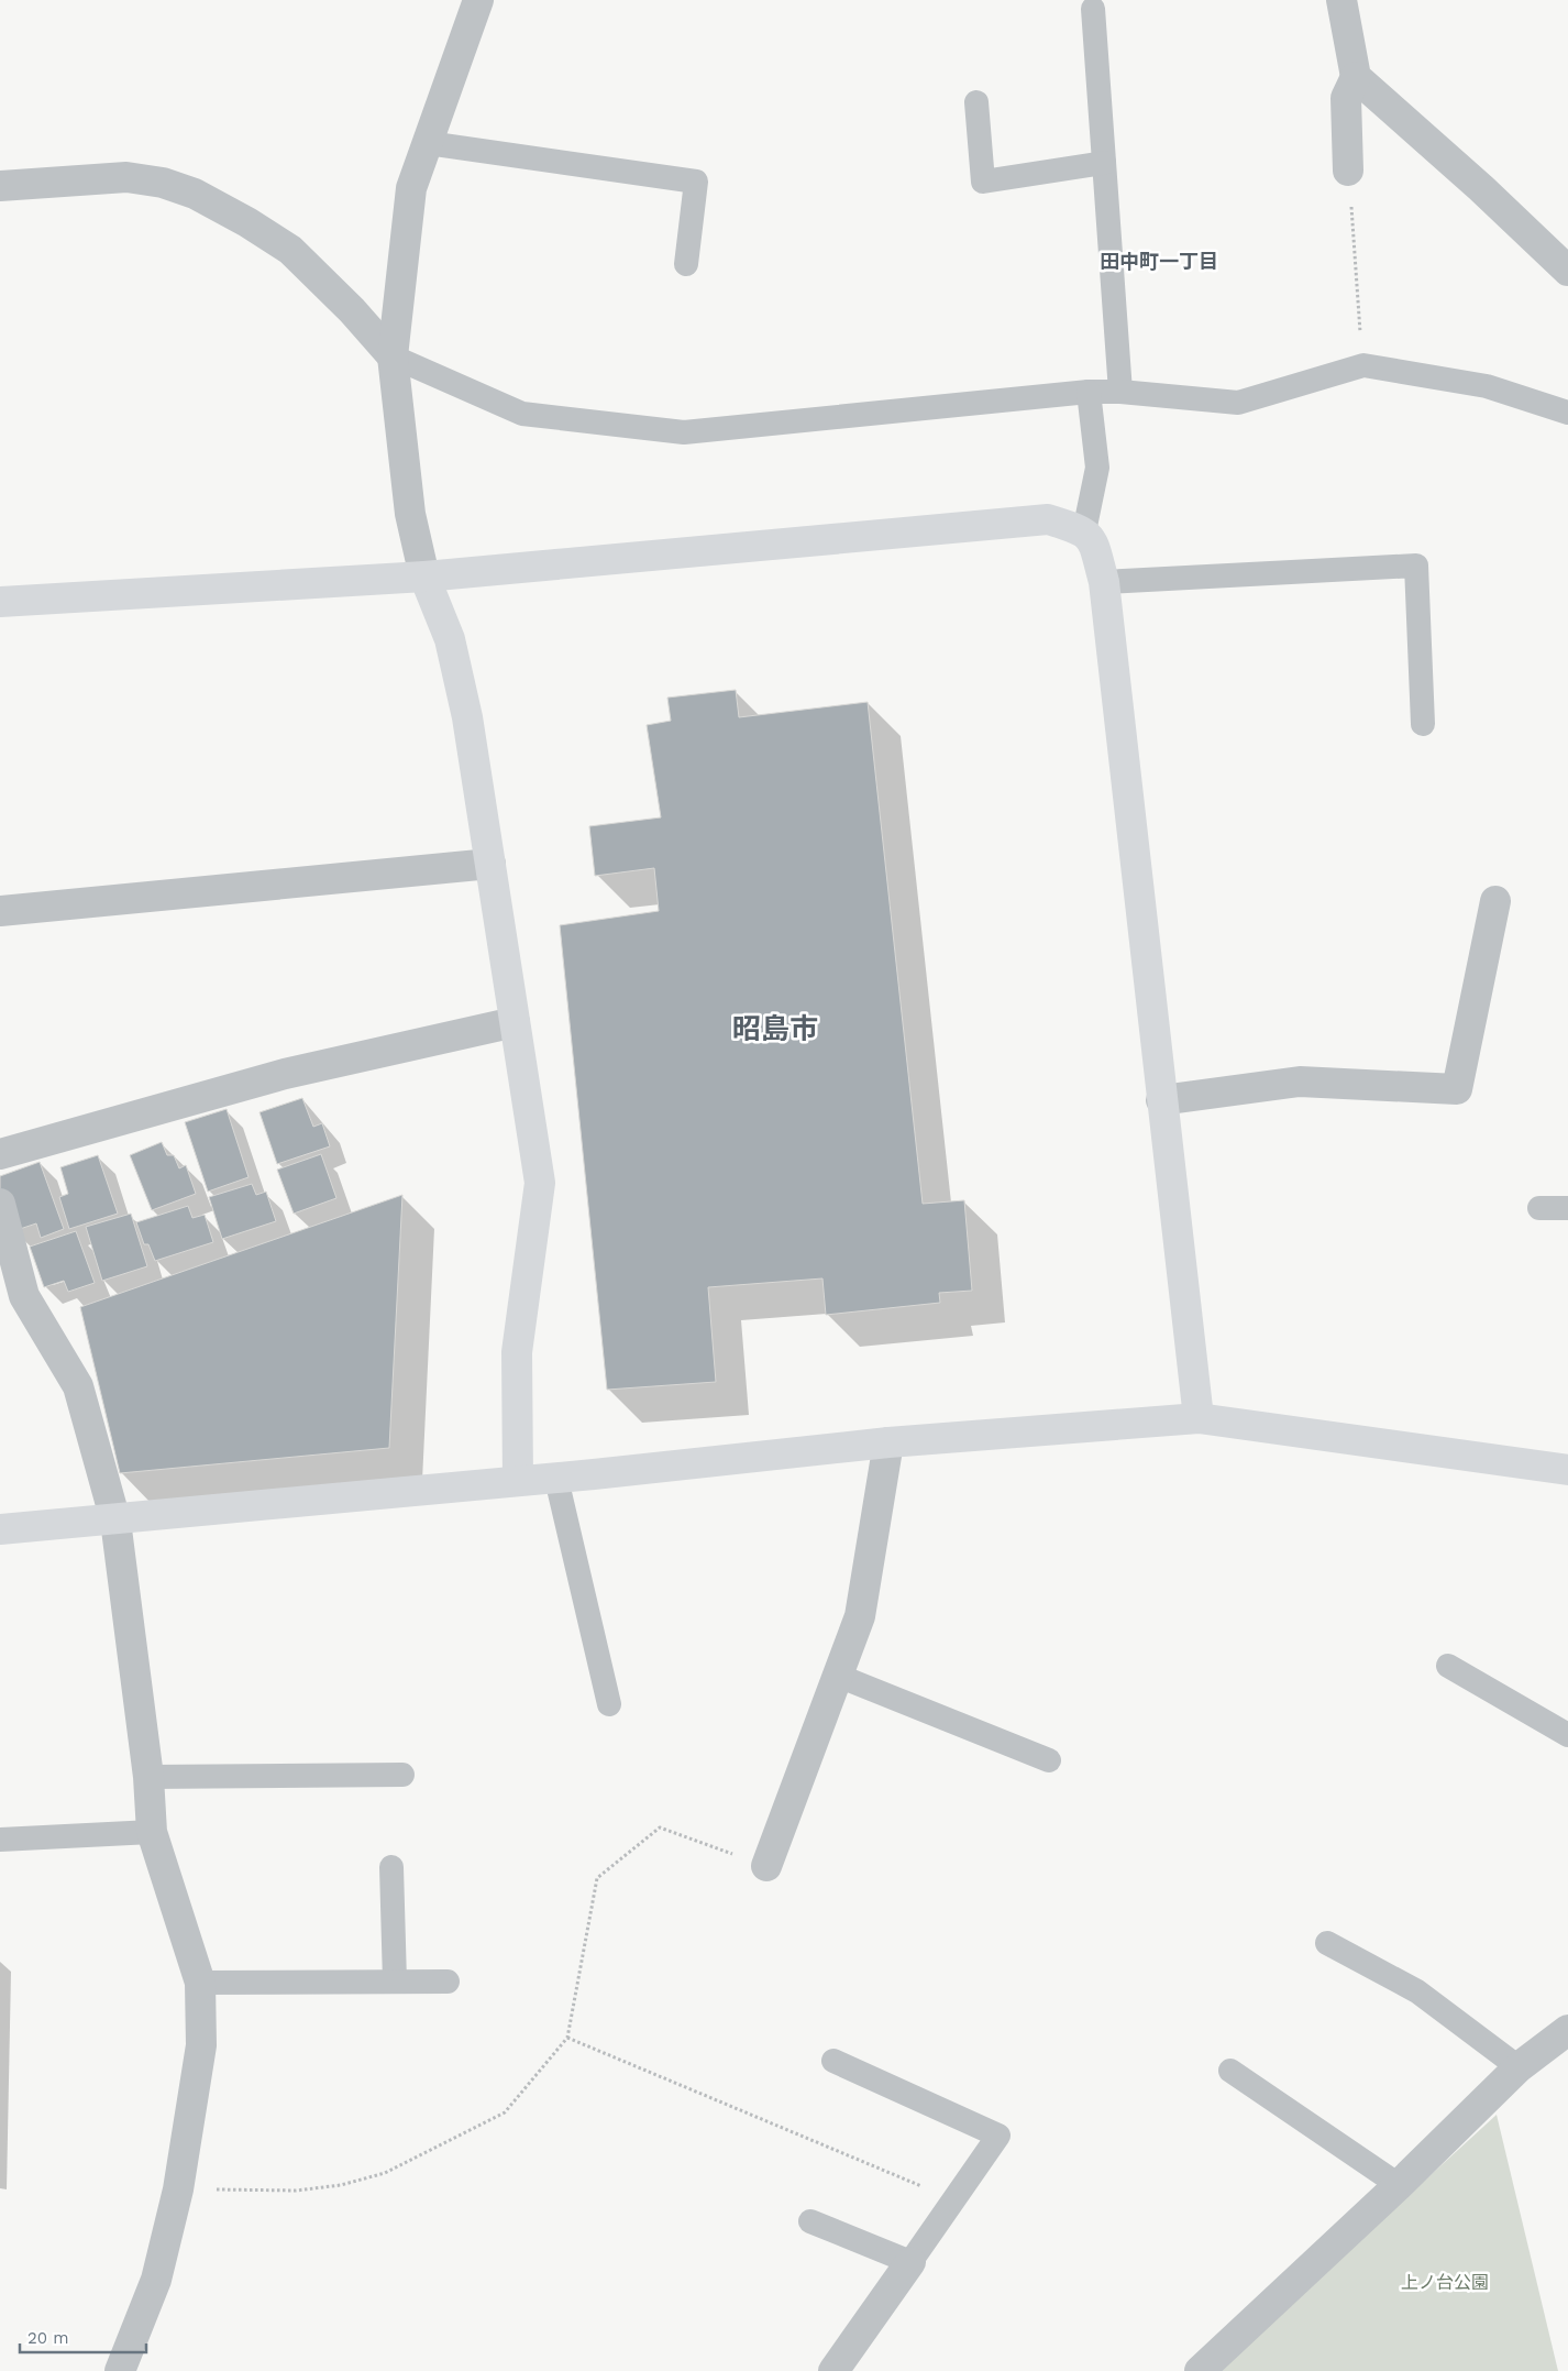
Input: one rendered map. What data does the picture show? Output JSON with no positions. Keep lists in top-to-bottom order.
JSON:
{
  "districts": ["田中町一丁目", "昭島市"],
  "parks": ["上ノ台公園"],
  "scale_bar": "20 m"
}
